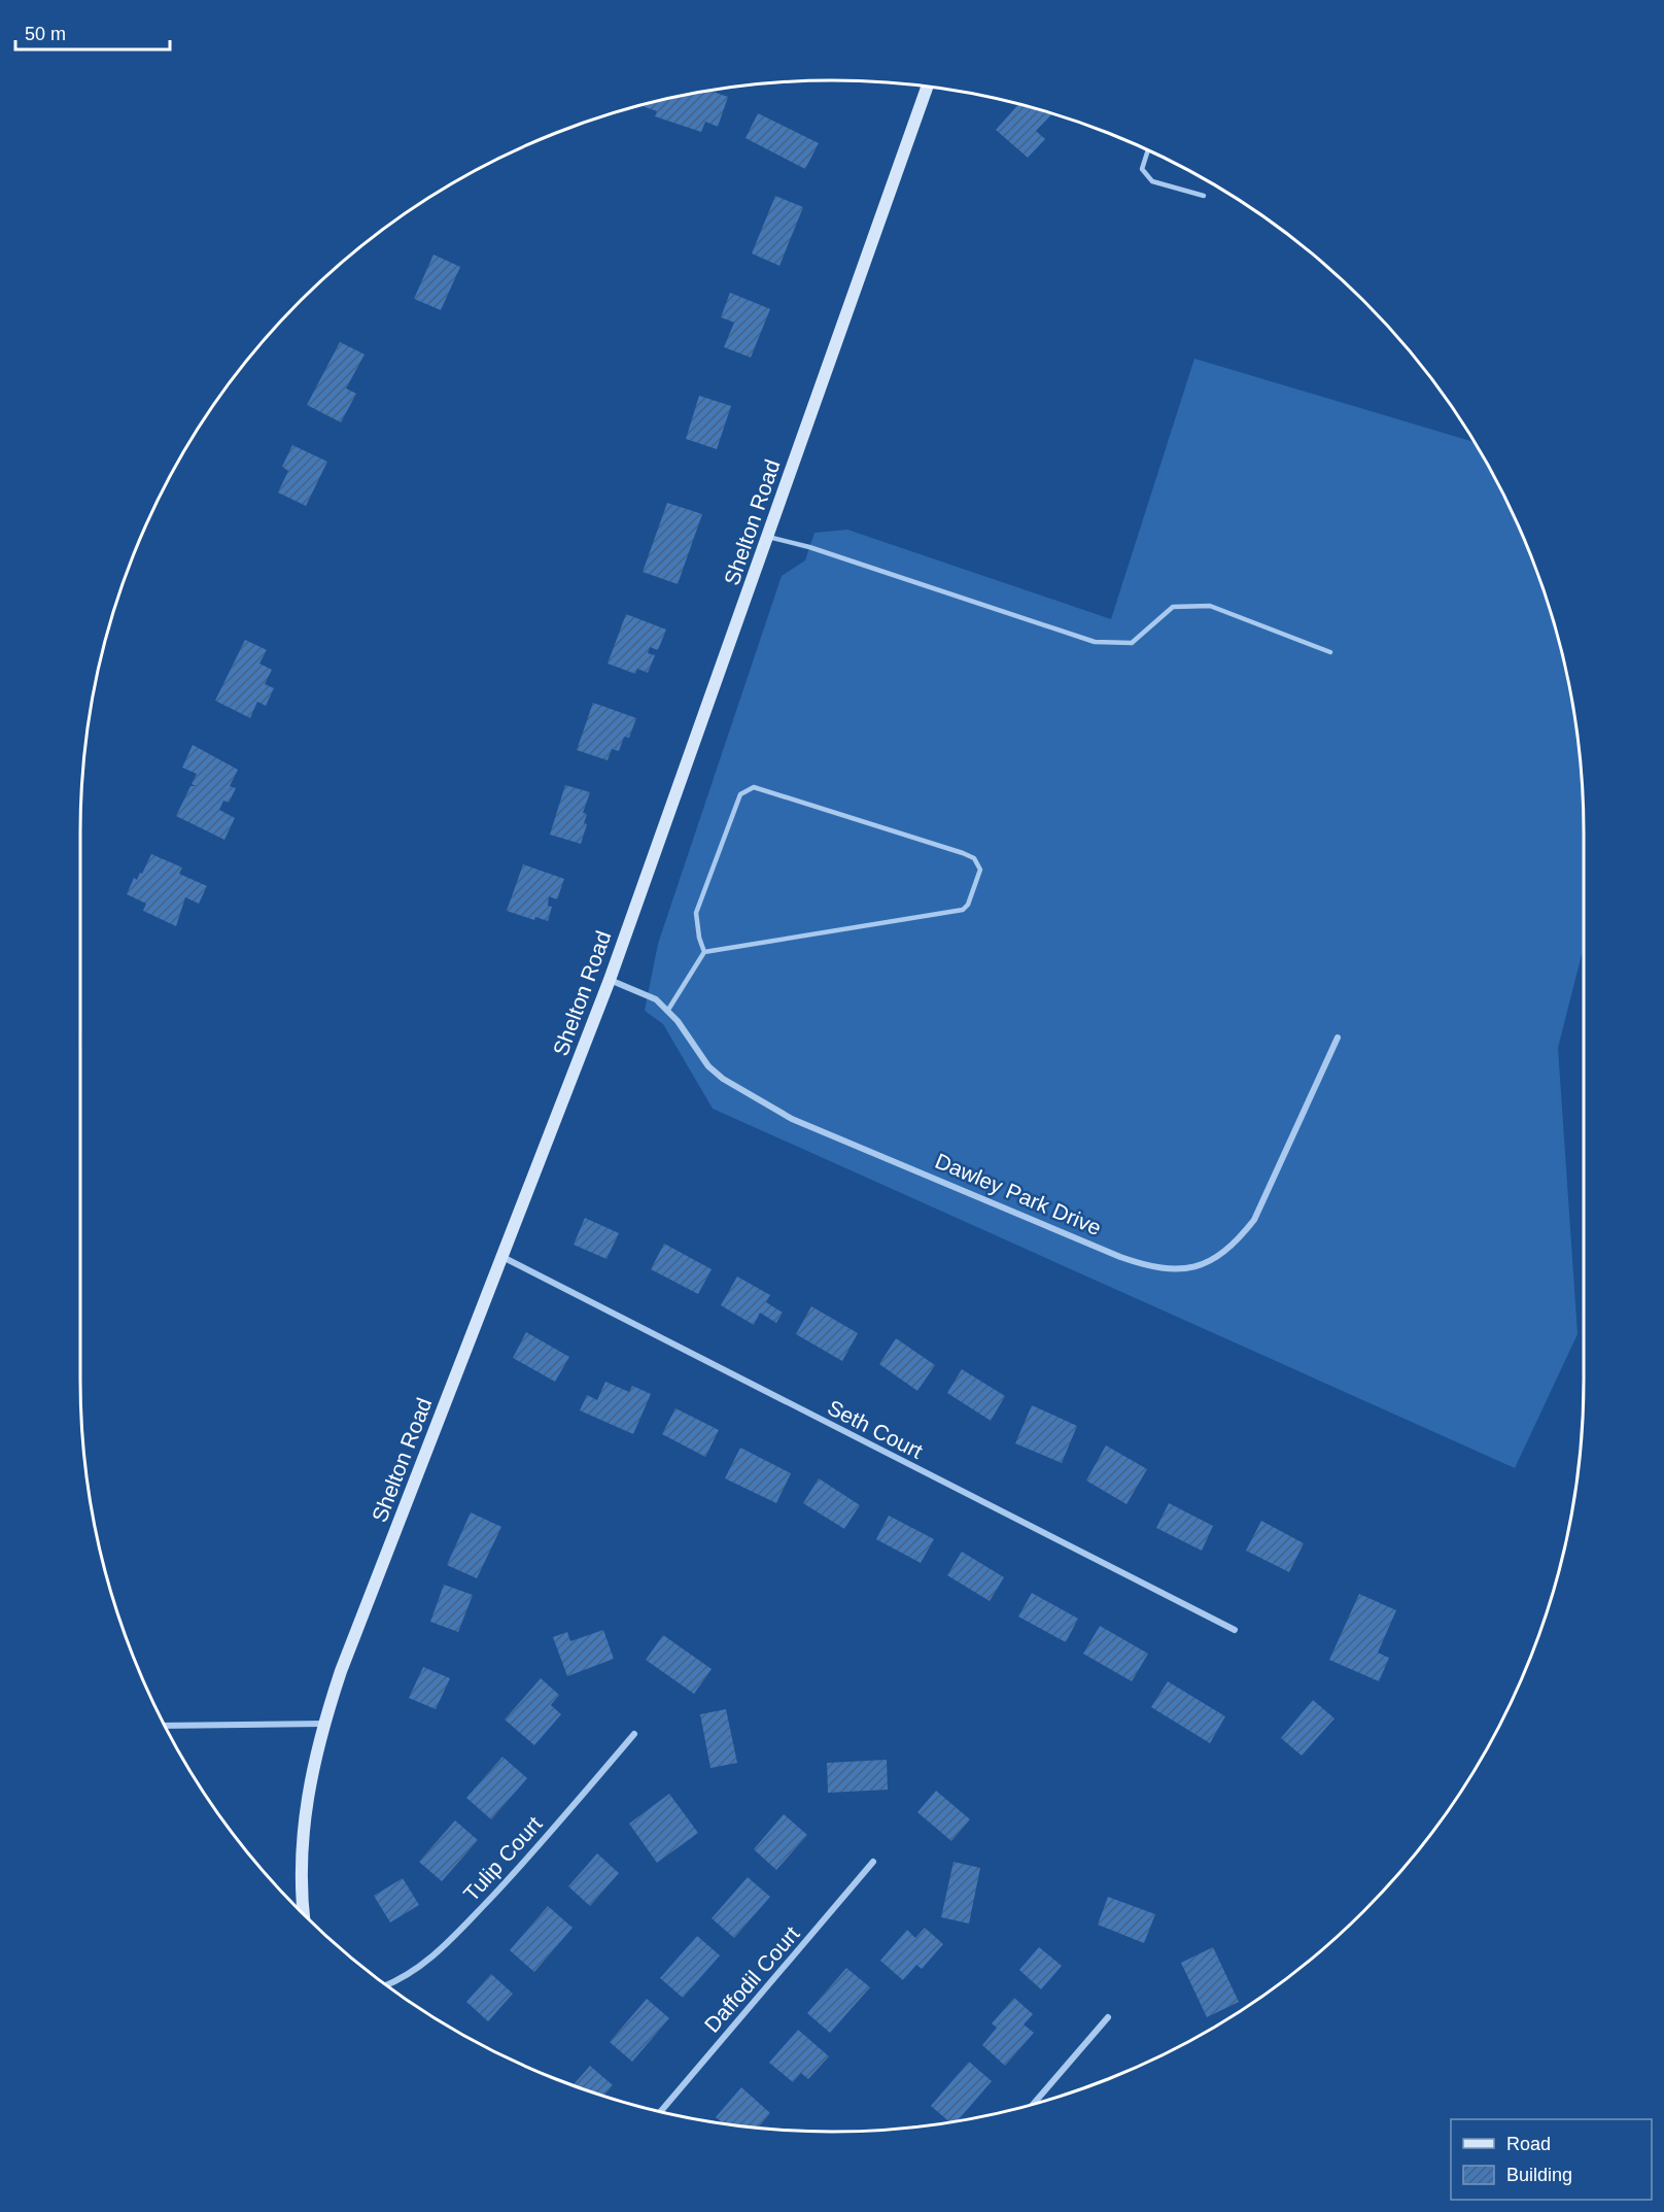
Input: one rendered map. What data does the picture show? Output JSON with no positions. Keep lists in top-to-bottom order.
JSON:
{
  "streets": {
    "street": [
      "Shelton Road",
      "Dawley Park Drive",
      "Seth Court",
      "Tulip Court",
      "Daffodil Court"
    ]
  },
  "crossings": [
    ["Shelton Road", "Dawley Park Drive"],
    ["Shelton Road", "Seth Court"]
  ],
  "legend": ["Road", "Building"],
  "scale_bar": "50 m"
}
